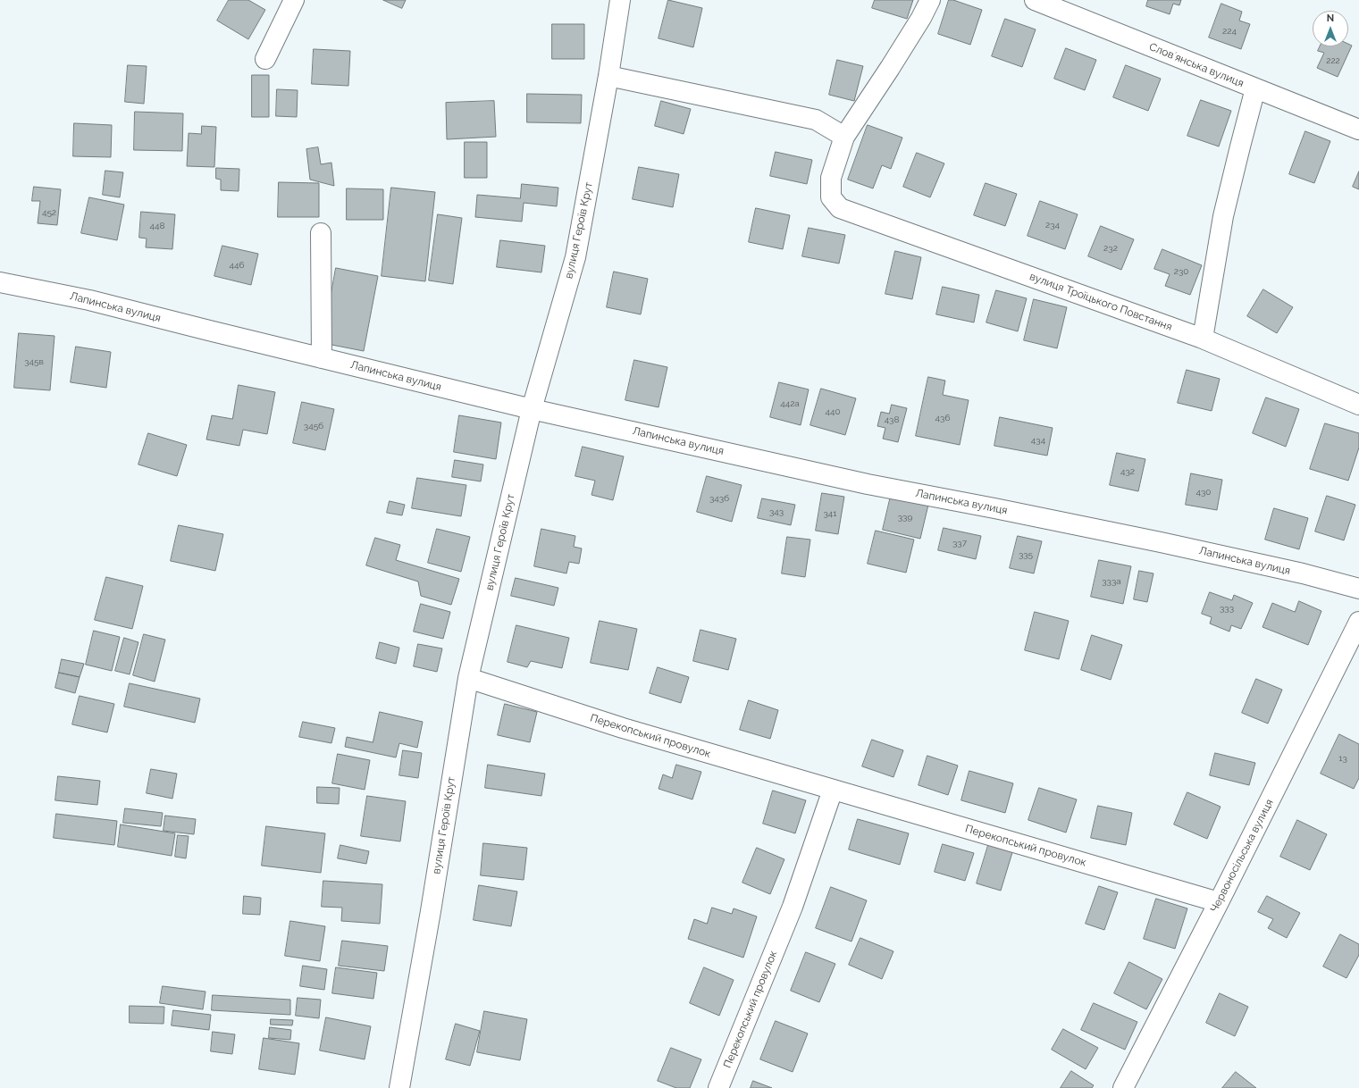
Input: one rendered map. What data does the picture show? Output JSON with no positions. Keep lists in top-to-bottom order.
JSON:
{
  "streets": {
    "street": [
      "Словʼянська вулиця",
      "вулиця Героїв Крут",
      "вулиця Троїцького Повстання",
      "Лапинська вулиця",
      "Перекопський провулок",
      "Червоносільська вулиця"
    ]
  },
  "crossings": [
    ["вулиця Героїв Крут", "Лапинська вулиця"],
    ["вулиця Героїв Крут", "Перекопський провулок"],
    ["Перекопський провулок", "Червоносільська вулиця"]
  ],
  "house_numbers": [
    "224",
    "222",
    "452",
    "234",
    "448",
    "232",
    "446",
    "230",
    "345в",
    "442а",
    "440",
    "436",
    "438",
    "345б",
    "434",
    "432",
    "430",
    "343б",
    "343",
    "341",
    "339",
    "337",
    "335",
    "333а",
    "333",
    "13"
  ],
  "north": "top"
}
